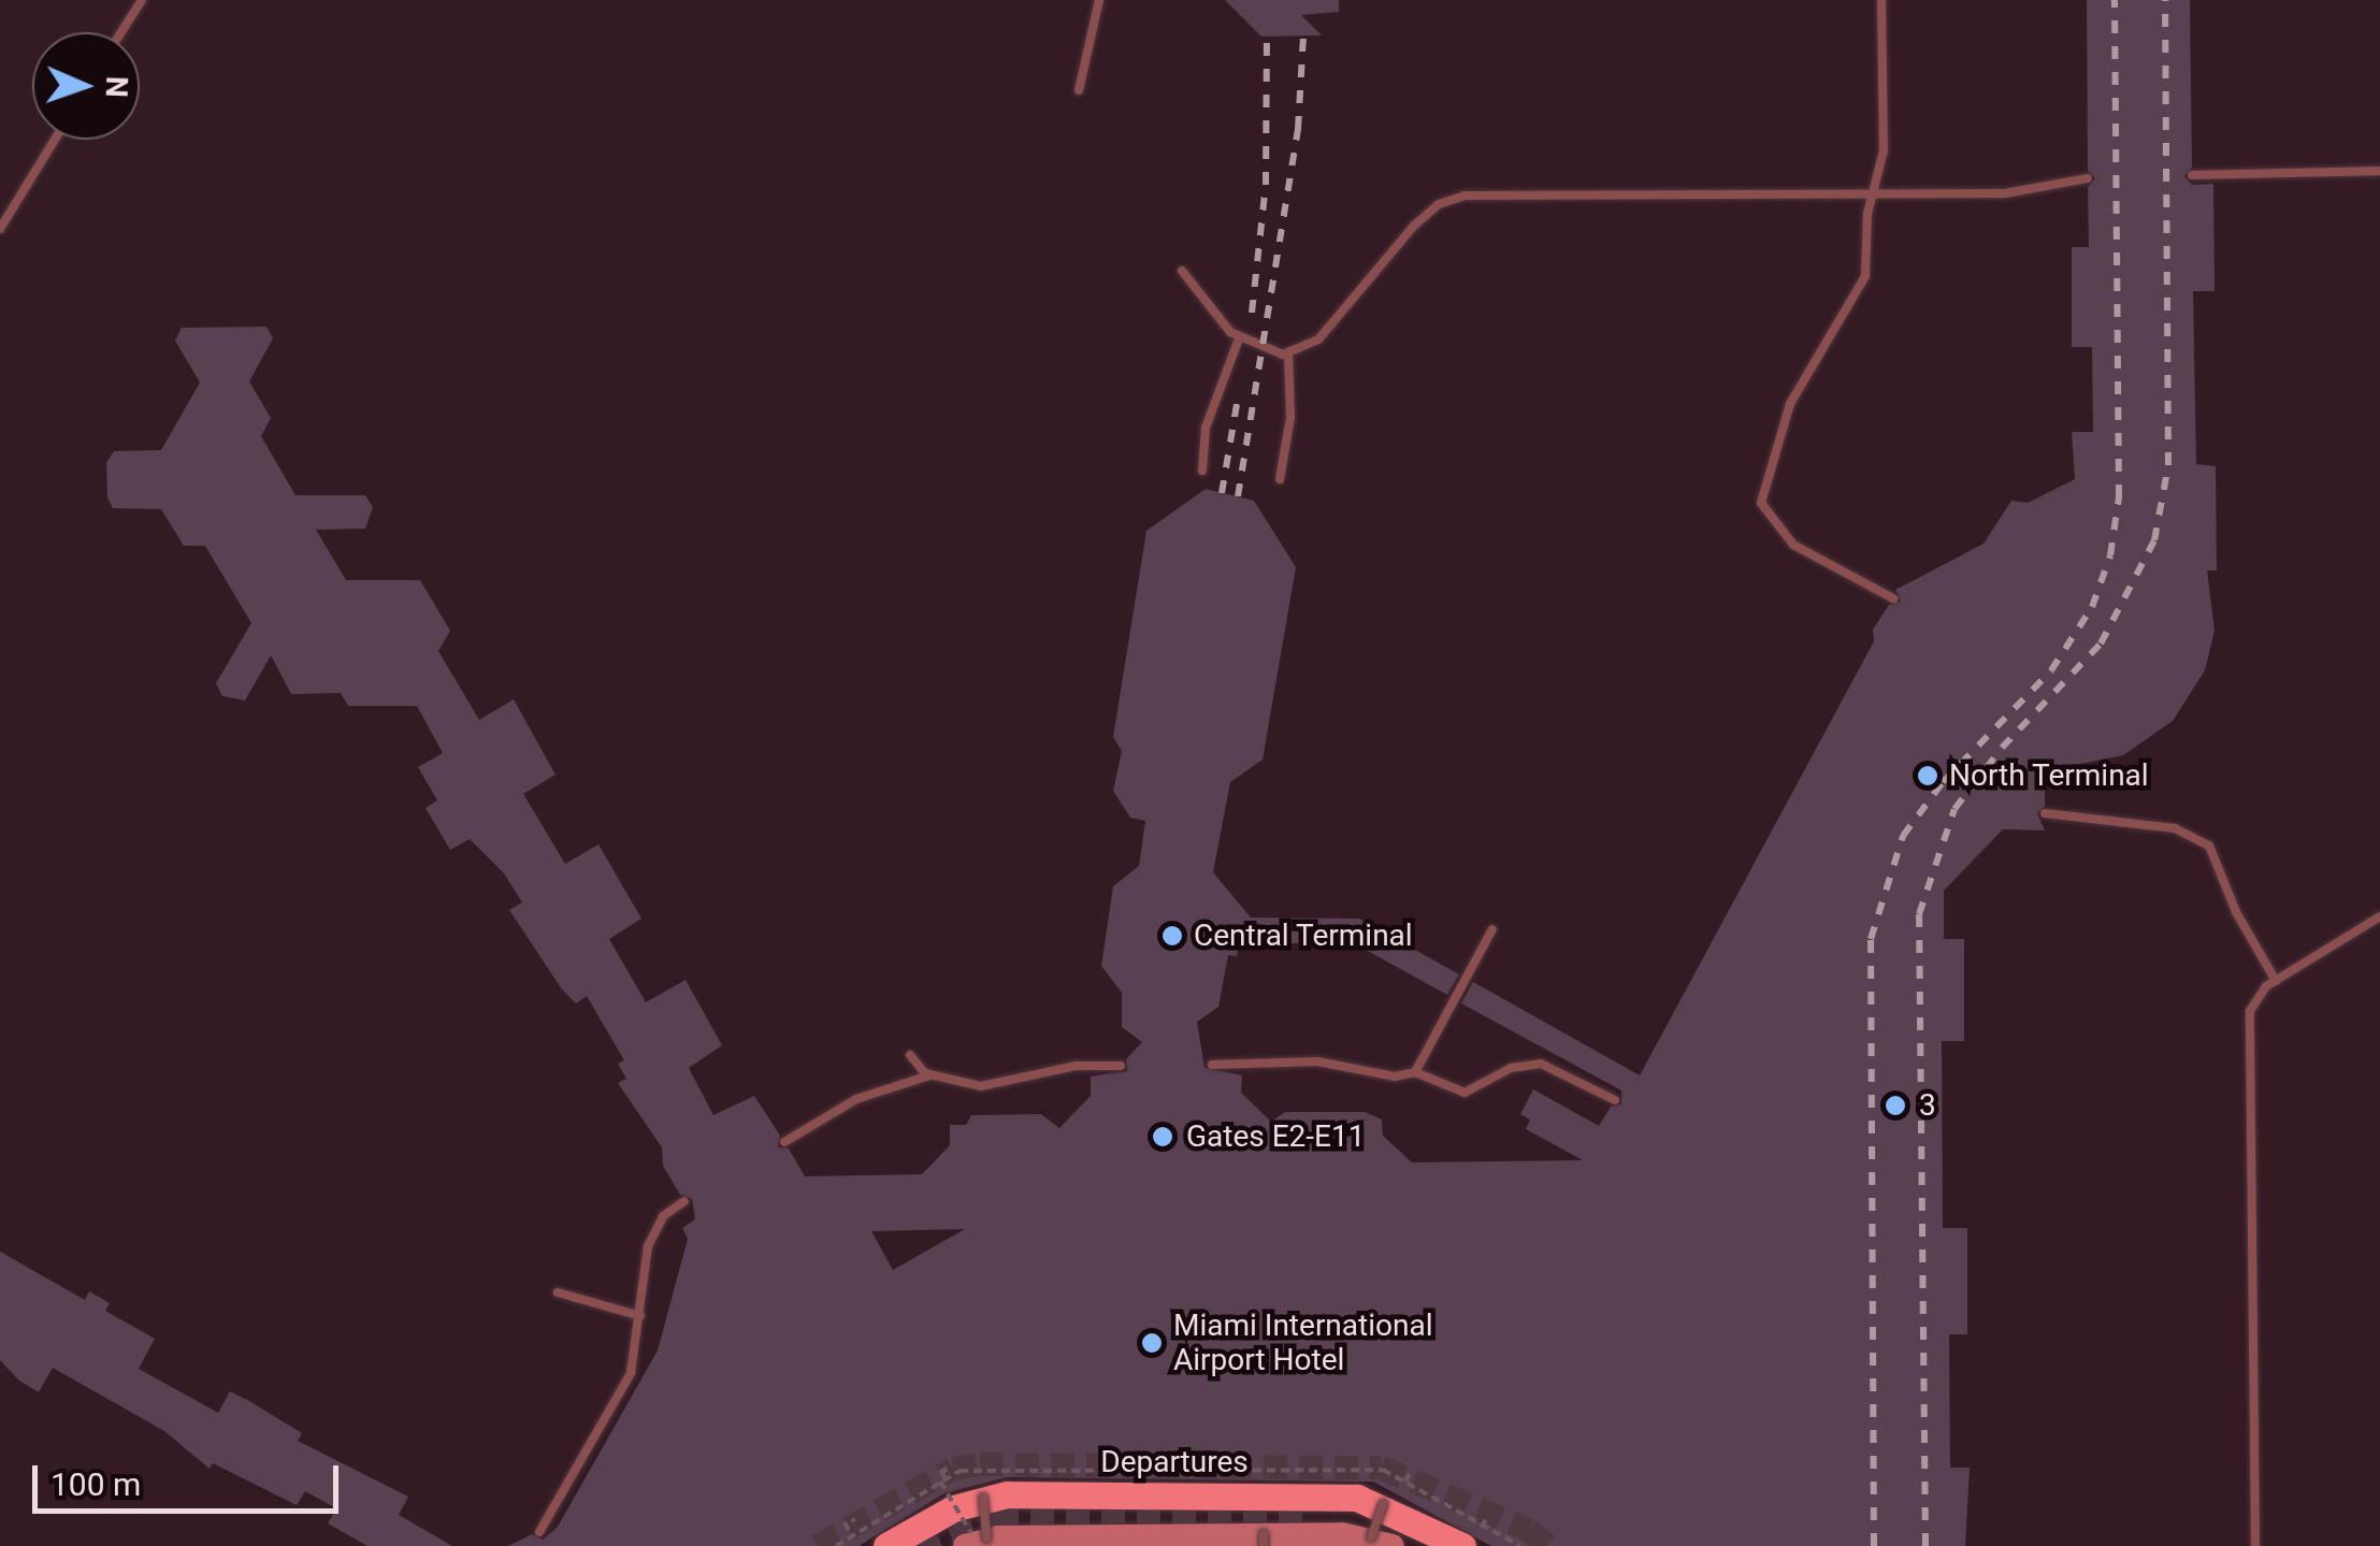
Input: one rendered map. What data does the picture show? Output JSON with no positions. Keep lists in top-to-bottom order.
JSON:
{
  "streets": {
    "main road": ["Departures"]
  },
  "places": [
    "North Terminal",
    "Central Terminal",
    "3",
    "Gates E2-E11",
    "Miami International Airport Hotel"
  ],
  "scale_bar": "100 m",
  "north": "right"
}
